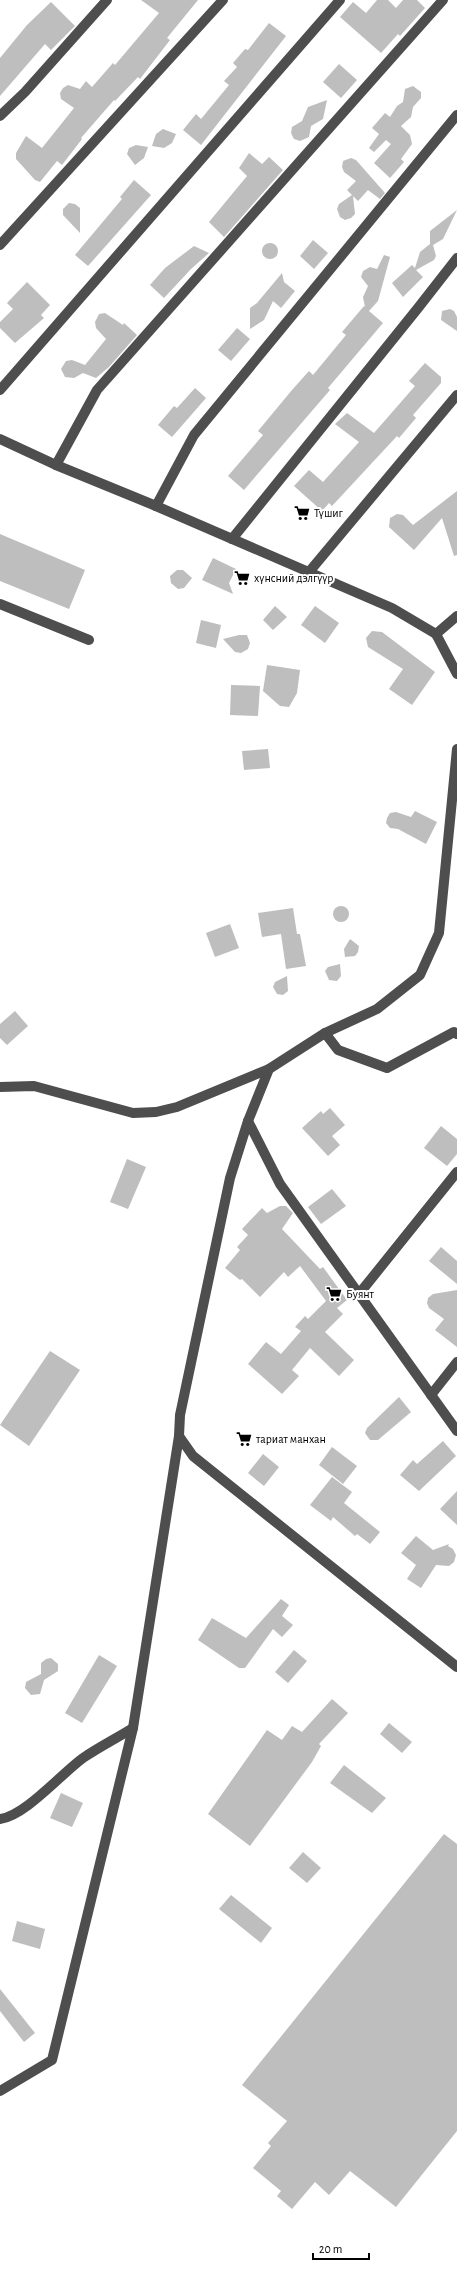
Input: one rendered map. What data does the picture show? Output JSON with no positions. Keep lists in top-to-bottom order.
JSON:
{
  "places": {
    "supermarket": [
      "Түшиг",
      "хүнсний дэлгүүр",
      "Буянт",
      "тариат манхан"
    ]
  },
  "scale_bar": "20 m"
}
